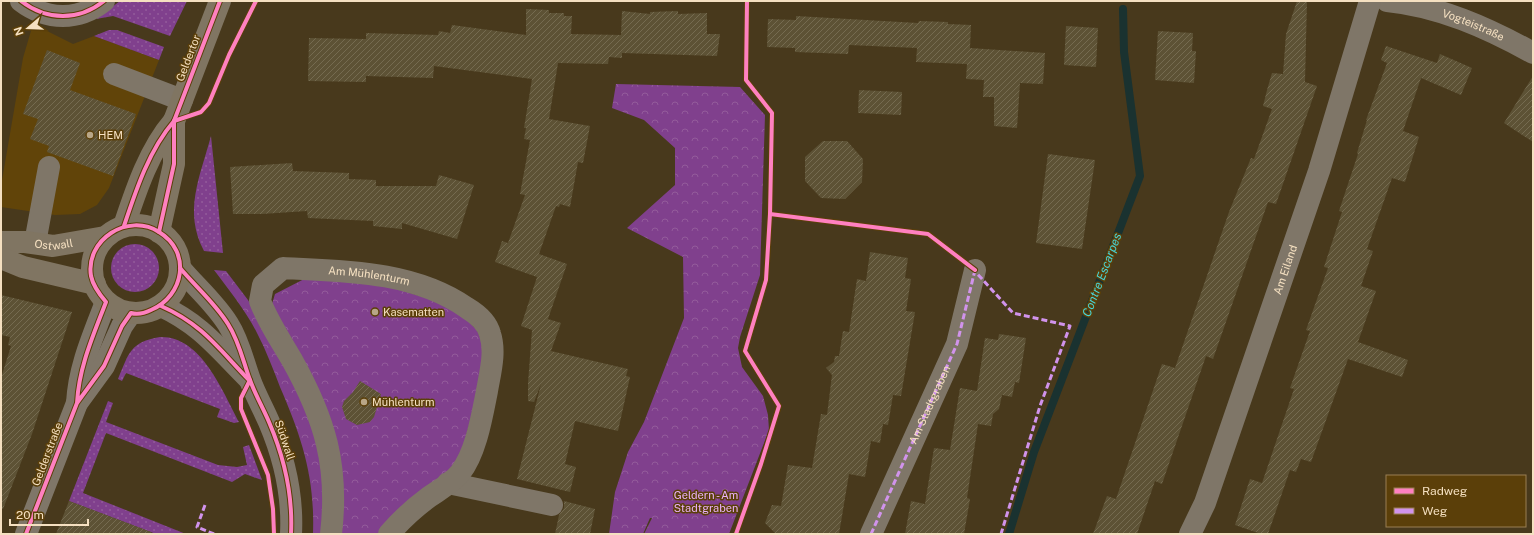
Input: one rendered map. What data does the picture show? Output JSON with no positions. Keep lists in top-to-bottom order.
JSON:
{
  "streets": {
    "main road": ["Geldertor", "Ostwall"],
    "street": [
      "Vogteistraße",
      "Am Eiland",
      "Am Mühlenturm",
      "Am Stadtgraben",
      "Südwall",
      "Gelderstraße"
    ]
  },
  "crossings": [
    ["Geldertor", "Ostwall"],
    ["Geldertor", "Südwall"],
    ["Geldertor", "Gelderstraße"],
    ["Ostwall", "Südwall"],
    ["Ostwall", "Gelderstraße"],
    ["Südwall", "Gelderstraße"]
  ],
  "water": ["Contre Escarpes"],
  "parks": ["Geldern - Am Stadtgraben"],
  "places": ["HEM", "Kasematten", "Mühlenturm"],
  "legend": ["Radweg", "Weg"],
  "scale_bar": "20 m",
  "north": "left"
}
